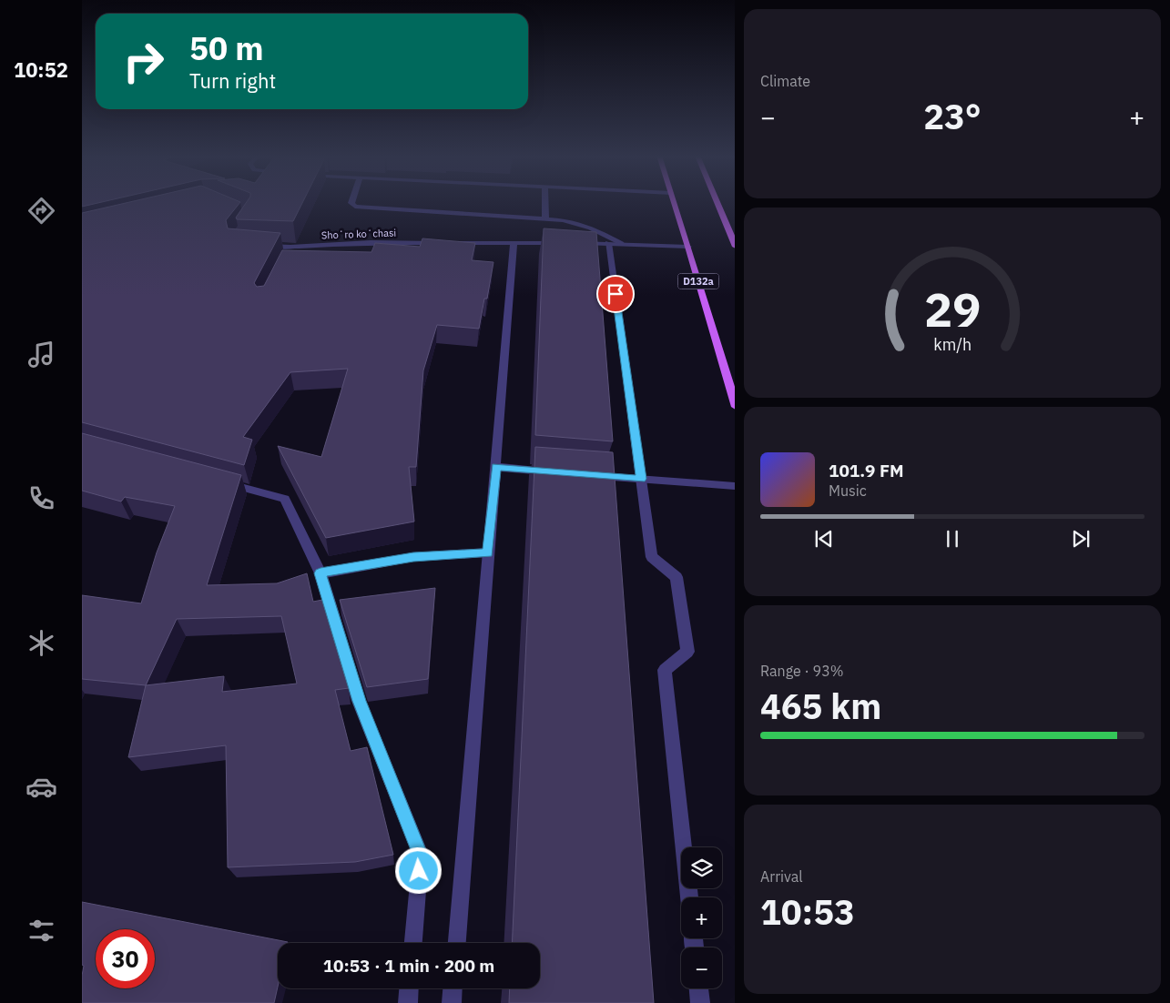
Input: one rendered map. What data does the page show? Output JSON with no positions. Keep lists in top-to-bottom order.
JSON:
{
  "streets": {
    "main road": ["D132a"],
    "street": ["Shoʻro koʻchasi"]
  },
  "page": {
    "tabs": "10:52",
    "tile": [
      "Climate",
      ["Range · 93%", "465 km"],
      ["Arrival", "10:53"]
    ],
    "turn": ["50 m", "Turn right"],
    "heat": ["−", "23°", "+"],
    "song": ["101.9 FM", "Music"],
    "map_buttons": ["+", "−"],
    "limit": "30",
    "trip": "10:53 · 1 min · 200 m",
    "gauge": ["29", "km/h"]
  }
}
